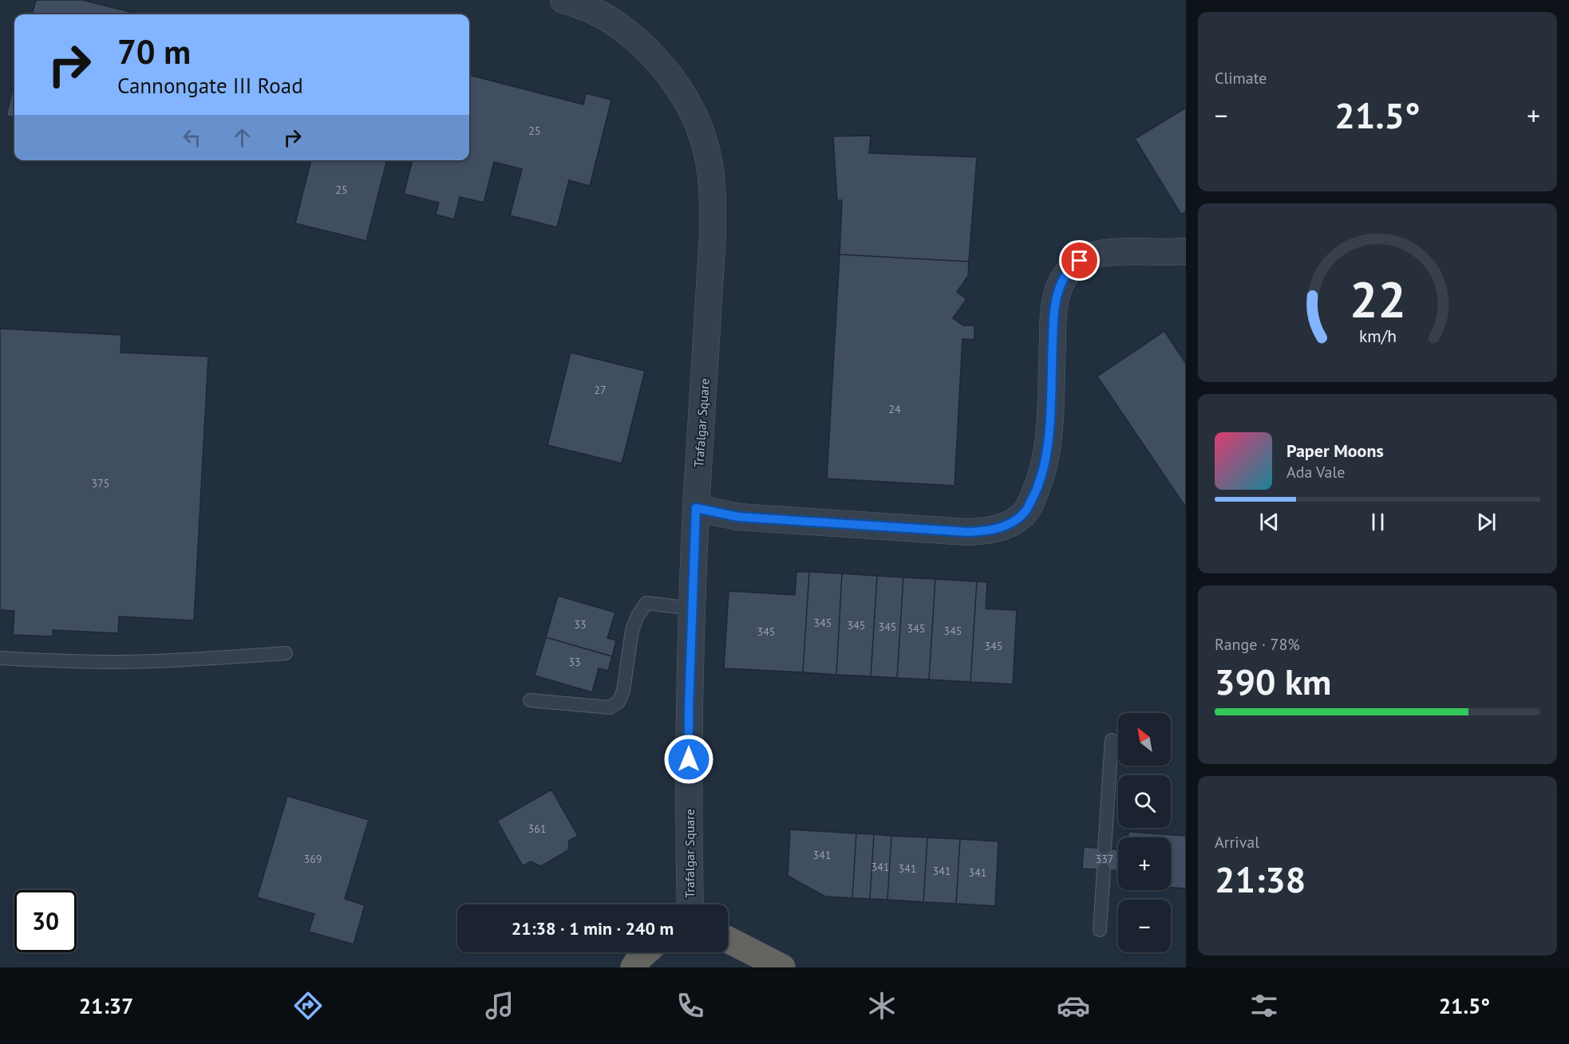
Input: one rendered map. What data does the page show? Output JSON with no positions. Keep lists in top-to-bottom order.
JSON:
{
  "streets": {
    "street": ["Trafalgar Square"]
  },
  "house_numbers": [
    "25",
    "25",
    "27",
    "24",
    "375",
    "345",
    "33",
    "345",
    "345",
    "345",
    "345",
    "345",
    "345",
    "33",
    "361",
    "341",
    "369",
    "337",
    "341",
    "341",
    "341",
    "341"
  ],
  "north": "top left",
  "page": {
    "tile": [
      "Climate",
      ["Range · 78%", "390 km"],
      ["Arrival", "21:38"]
    ],
    "turn": ["70 m", "Cannongate III Road"],
    "heat": ["−", "21.5°", "+"],
    "song": ["Paper Moons", "Ada Vale"],
    "map_buttons": ["+", "−"],
    "limit": "30",
    "trip": "21:38 · 1 min · 240 m",
    "tabs": ["21:37", "21.5°"],
    "gauge": ["22", "km/h"]
  }
}
